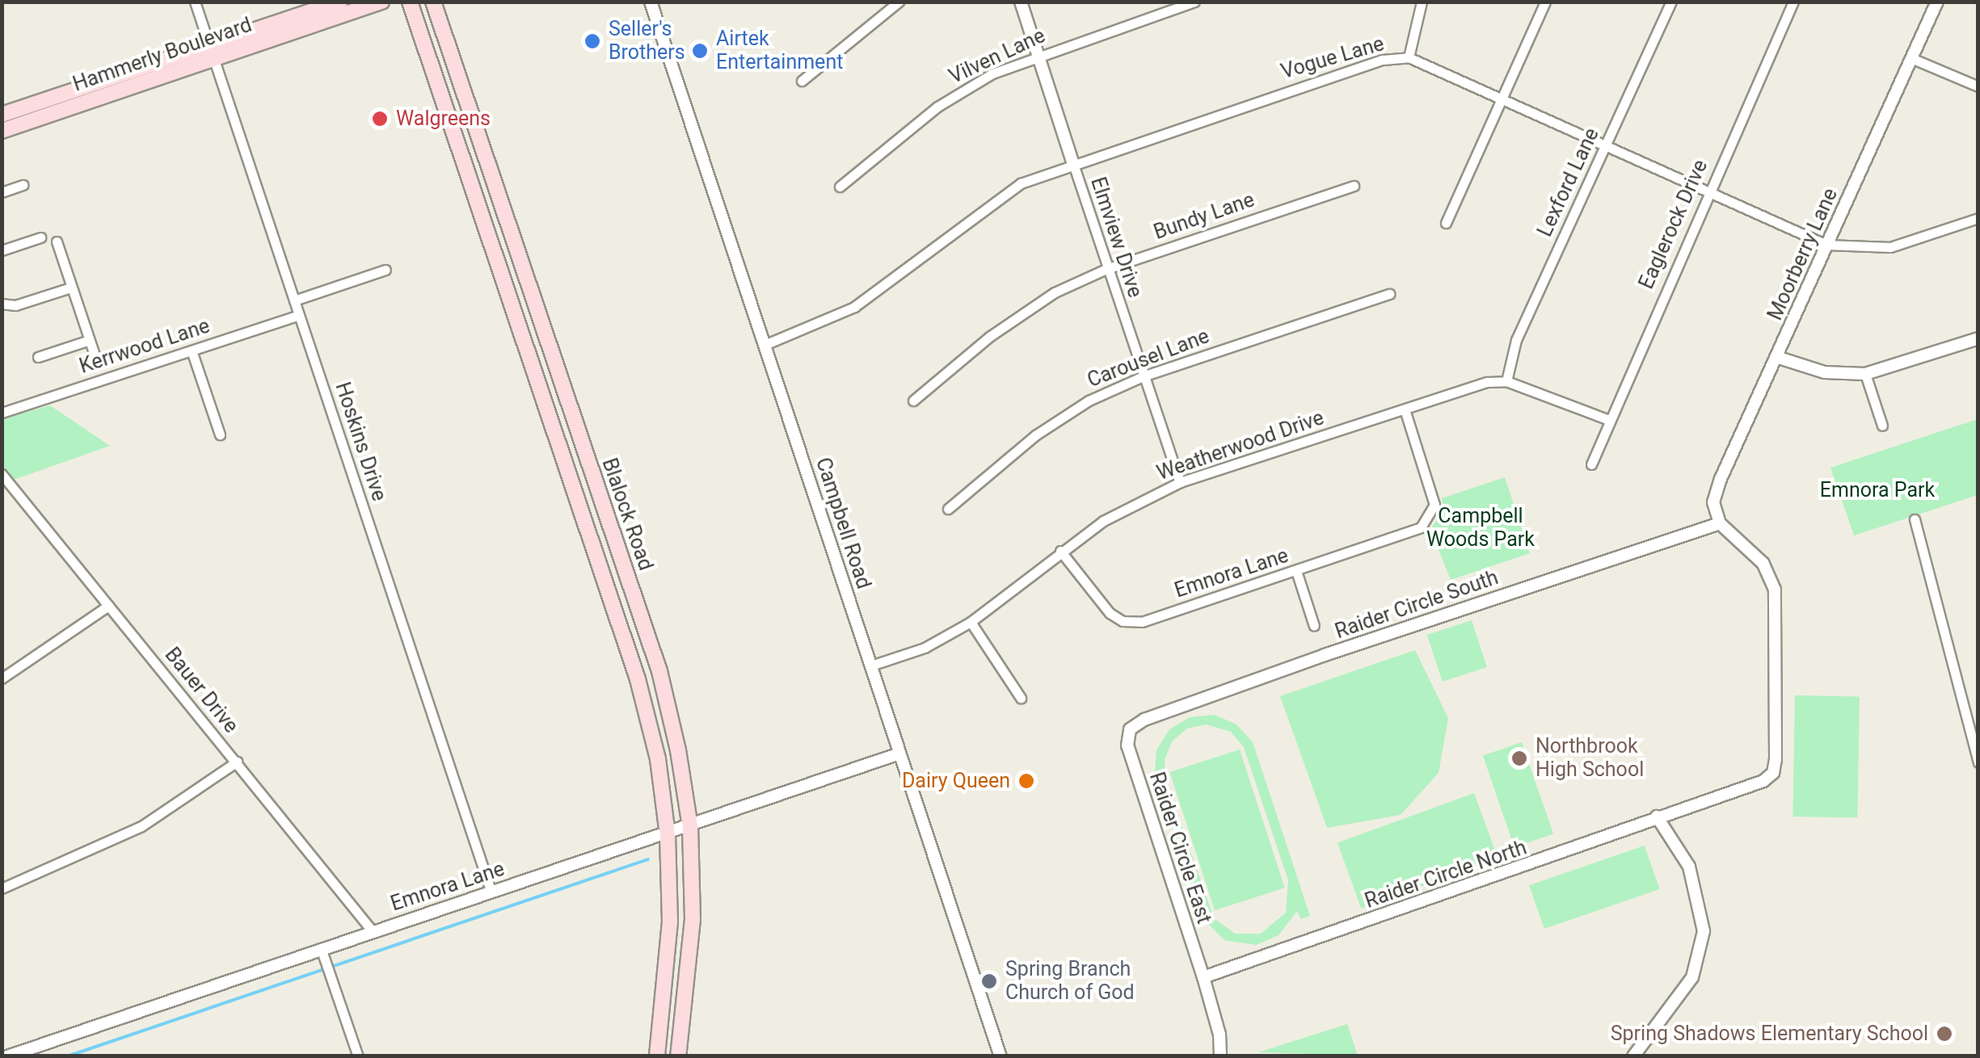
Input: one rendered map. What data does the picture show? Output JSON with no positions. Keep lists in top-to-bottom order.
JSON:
{
  "streets": {
    "main road": ["Hammerly Boulevard", "Blalock Road"],
    "street": [
      "Vilven Lane",
      "Vogue Lane",
      "Lexford Lane",
      "Bundy Lane",
      "Eaglerock Drive",
      "Elmview Drive",
      "Moorberry Lane",
      "Kerrwood Lane",
      "Carousel Lane",
      "Hoskins Drive",
      "Weatherwood Drive",
      "Campbell Road",
      "Emnora Lane",
      "Raider Circle South",
      "Bauer Drive",
      "Raider Circle East",
      "Raider Circle North"
    ]
  },
  "crossings": [
    ["Hammerly Boulevard", "Hoskins Drive"],
    ["Vilven Lane", "Elmview Drive"],
    ["Vogue Lane", "Lexford Lane"],
    ["Vogue Lane", "Eaglerock Drive"],
    ["Vogue Lane", "Elmview Drive"],
    ["Vogue Lane", "Moorberry Lane"],
    ["Vogue Lane", "Campbell Road"],
    ["Lexford Lane", "Weatherwood Drive"],
    ["Bundy Lane", "Elmview Drive"],
    ["Elmview Drive", "Carousel Lane"],
    ["Elmview Drive", "Weatherwood Drive"],
    ["Moorberry Lane", "Raider Circle South"],
    ["Moorberry Lane", "Raider Circle North"],
    ["Kerrwood Lane", "Hoskins Drive"],
    ["Hoskins Drive", "Emnora Lane"],
    ["Weatherwood Drive", "Campbell Road"],
    ["Weatherwood Drive", "Emnora Lane"],
    ["Blalock Road", "Emnora Lane"],
    ["Campbell Road", "Emnora Lane"],
    ["Emnora Lane", "Bauer Drive"],
    ["Raider Circle South", "Raider Circle East"],
    ["Raider Circle South", "Raider Circle North"],
    ["Raider Circle East", "Raider Circle North"]
  ],
  "parks": ["Emnora Park", "Campbell Woods Park"],
  "places": [
    "Seller's Brothers",
    "Airtek Entertainment",
    "Walgreens",
    "Northbrook High School",
    "Dairy Queen",
    "Spring Branch Church of God",
    "Spring Shadows Elementary School"
  ]
}
